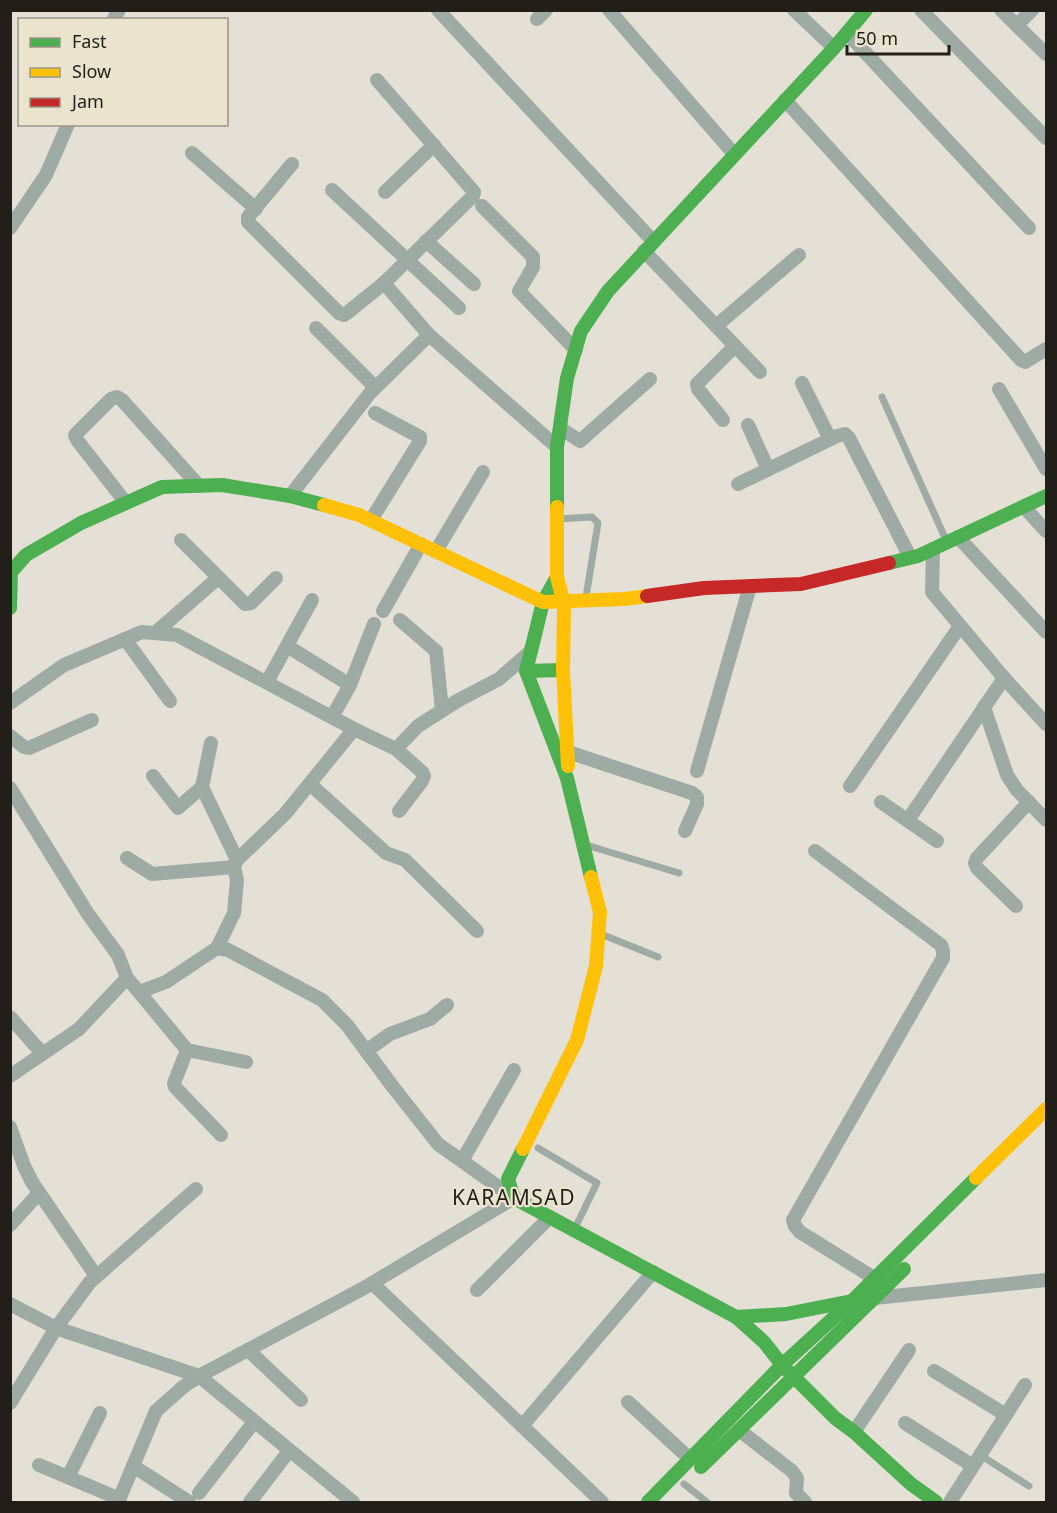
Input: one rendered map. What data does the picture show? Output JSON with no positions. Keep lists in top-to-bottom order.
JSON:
{
  "districts": ["KARAMSAD"],
  "legend": ["Fast", "Slow", "Jam"],
  "scale_bar": "50 m"
}
